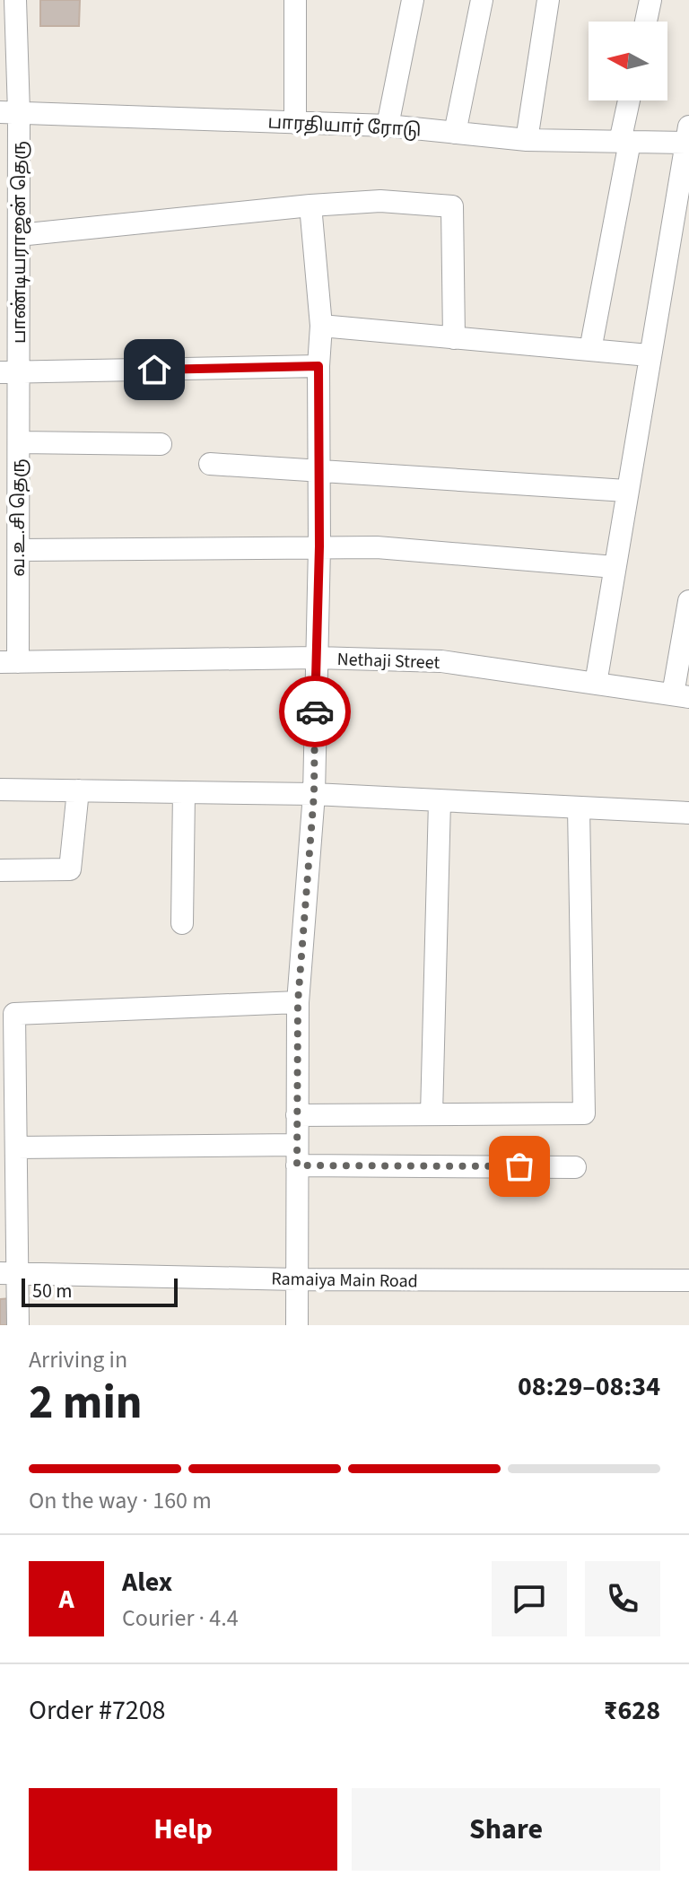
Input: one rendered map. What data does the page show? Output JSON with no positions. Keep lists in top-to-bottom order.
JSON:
{
  "streets": {
    "street": [
      "பாரதியார் ரோடு",
      "பாண்டியராஜன் தெரு",
      "வ.உ.சி தெரு",
      "Nethaji Street",
      "Ramaiya Main Road"
    ]
  },
  "crossings": [
    ["பாரதியார் ரோடு", "பாண்டியராஜன் தெரு"],
    ["பாண்டியராஜன் தெரு", "வ.உ.சி தெரு"],
    ["வ.உ.சி தெரு", "Nethaji Street"]
  ],
  "scale_bar": "50 m",
  "north": "left",
  "page": {
    "scale": "50 m",
    "heading": ["2 min", "Arriving in", "08:29–08:34"],
    "panel": [
      "Alex",
      "Courier · 4.4",
      "Order #7208",
      "₹628"
    ],
    "bar": "On the way · 160 m",
    "round": "A",
    "buttons": ["Help", "Share"]
  }
}
